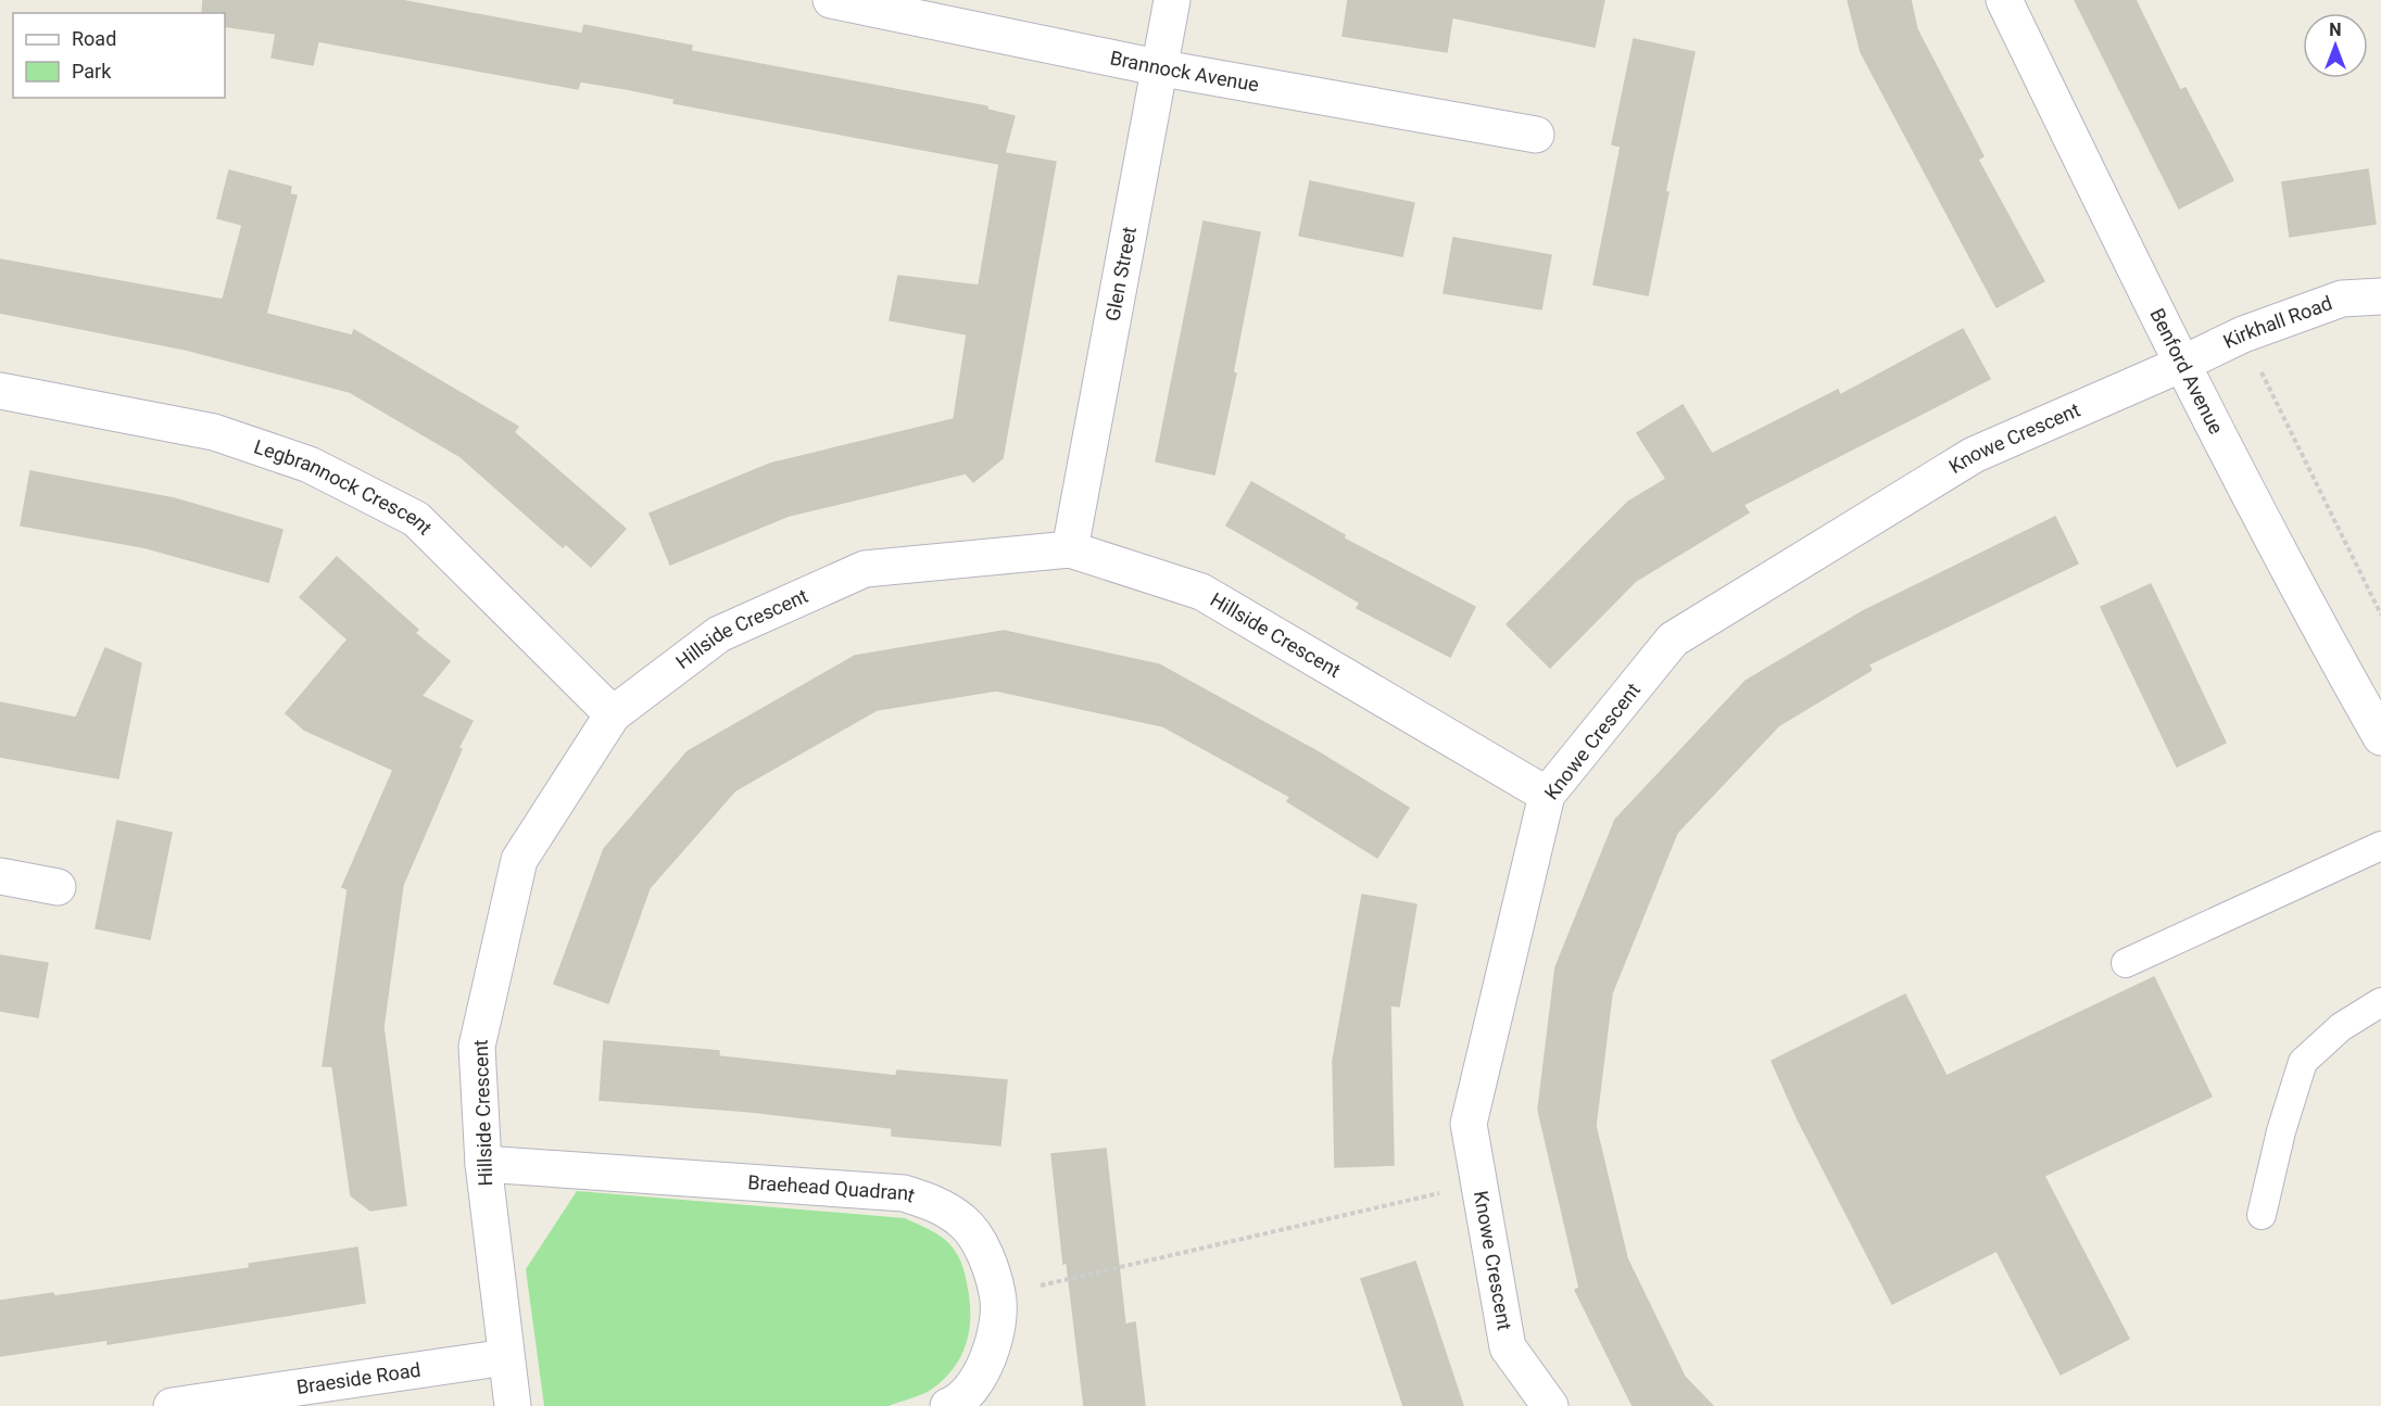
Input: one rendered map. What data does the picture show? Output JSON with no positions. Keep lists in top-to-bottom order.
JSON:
{
  "streets": {
    "street": [
      "Brannock Avenue",
      "Glen Street",
      "Kirkhall Road",
      "Benford Avenue",
      "Knowe Crescent",
      "Legbrannock Crescent",
      "Hillside Crescent",
      "Braehead Quadrant",
      "Braeside Road"
    ]
  },
  "crossings": [
    ["Brannock Avenue", "Glen Street"],
    ["Glen Street", "Hillside Crescent"],
    ["Kirkhall Road", "Benford Avenue"],
    ["Kirkhall Road", "Knowe Crescent"],
    ["Benford Avenue", "Knowe Crescent"],
    ["Knowe Crescent", "Hillside Crescent"],
    ["Legbrannock Crescent", "Hillside Crescent"],
    ["Hillside Crescent", "Braehead Quadrant"],
    ["Hillside Crescent", "Braeside Road"]
  ],
  "legend": ["Road", "Park"],
  "north": "top"
}
